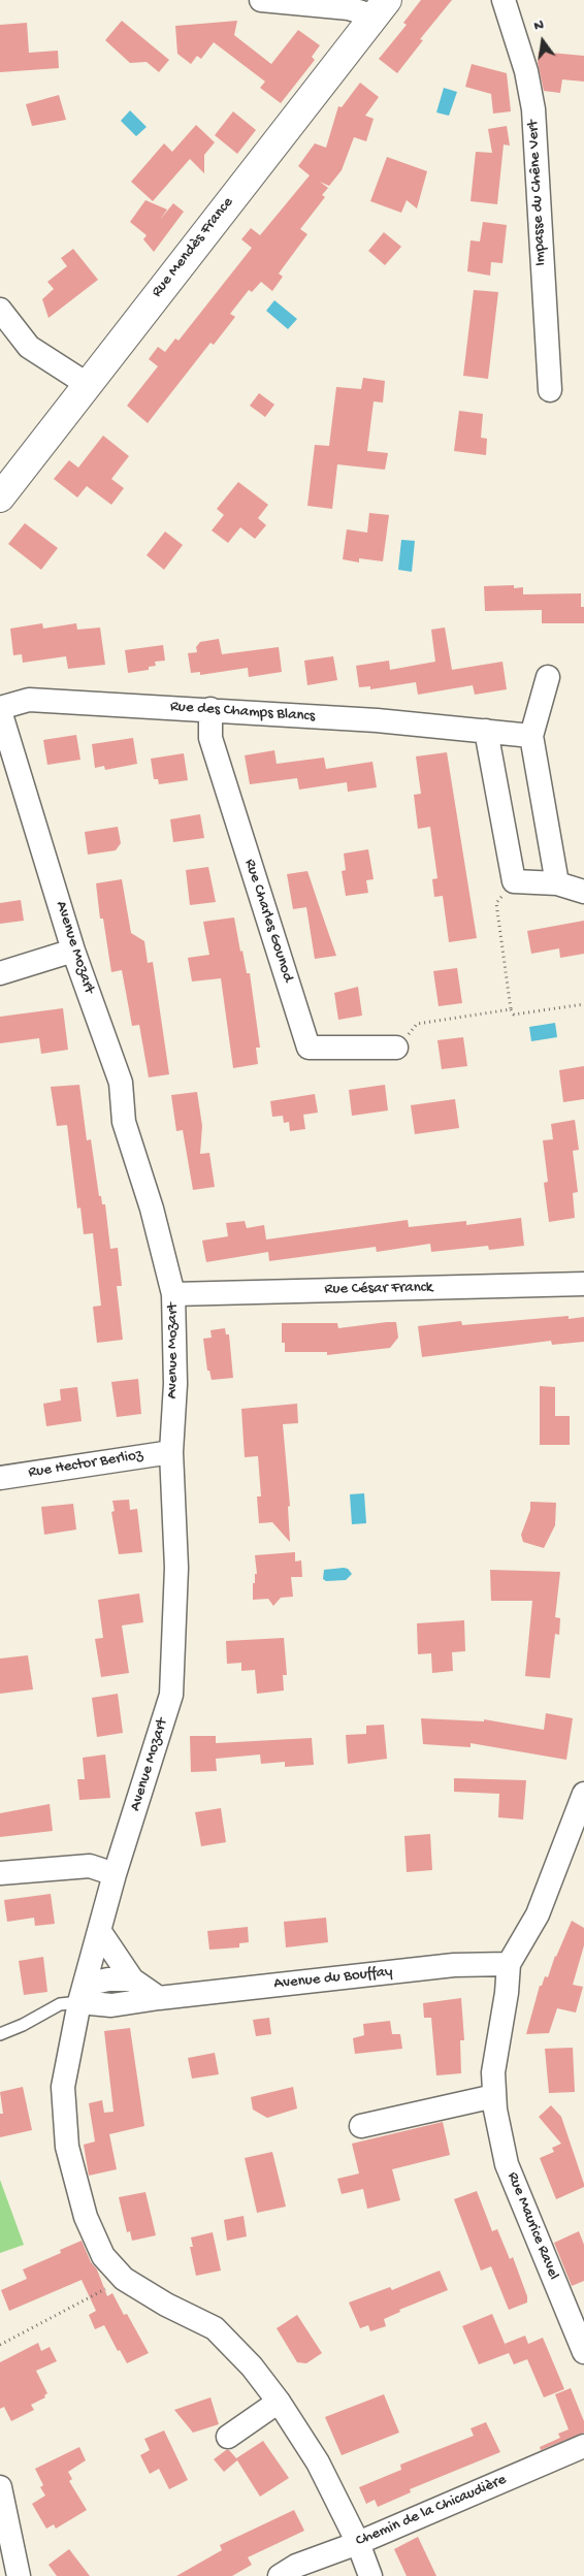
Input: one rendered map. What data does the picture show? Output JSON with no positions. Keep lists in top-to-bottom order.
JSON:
{
  "streets": {
    "street": [
      "Impasse du Chêne Vert",
      "Rue Mendès France",
      "Rue des Champs Blancs",
      "Rue Charles Gounod",
      "Avenue Mozart",
      "Rue César Franck",
      "Rue Hector Berlioz",
      "Avenue du Bouffay",
      "Rue Maurice Ravel",
      "Chemin de la Chicaudière"
    ]
  },
  "crossings": [
    ["Rue des Champs Blancs", "Rue Charles Gounod"],
    ["Rue des Champs Blancs", "Avenue Mozart"],
    ["Avenue Mozart", "Rue César Franck"],
    ["Avenue Mozart", "Rue Hector Berlioz"],
    ["Avenue Mozart", "Avenue du Bouffay"],
    ["Avenue Mozart", "Chemin de la Chicaudière"],
    ["Avenue du Bouffay", "Rue Maurice Ravel"]
  ],
  "north": "top"
}
